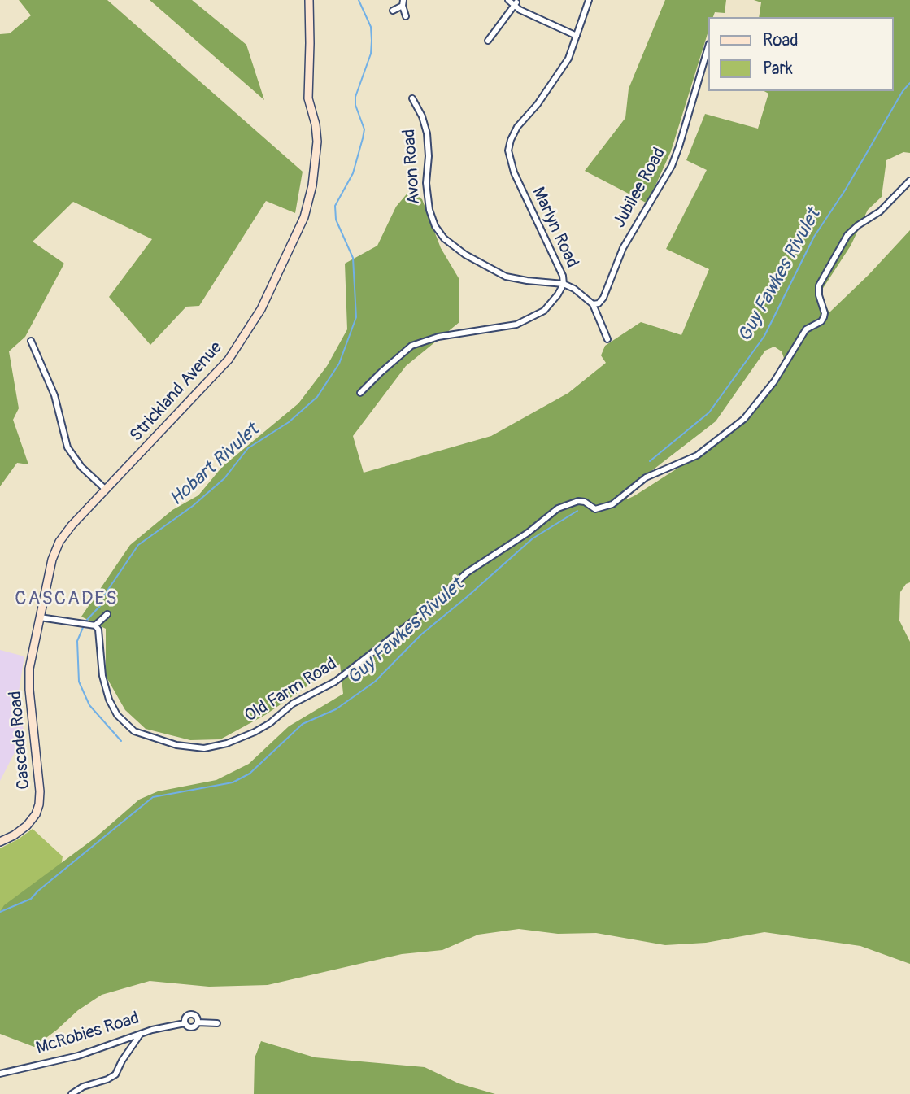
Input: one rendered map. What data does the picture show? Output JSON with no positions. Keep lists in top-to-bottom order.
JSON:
{
  "streets": {
    "street": [
      "Avon Road",
      "Jubilee Road",
      "Marlyn Road",
      "Strickland Avenue",
      "Old Farm Road",
      "Cascade Road",
      "McRobies Road"
    ]
  },
  "crossings": [
    ["Avon Road", "Marlyn Road"],
    ["Strickland Avenue", "Cascade Road"]
  ],
  "districts": ["CASCADES"],
  "water": ["Guy Fawkes Rivulet", "Hobart Rivulet"],
  "legend": ["Road", "Park"]
}
